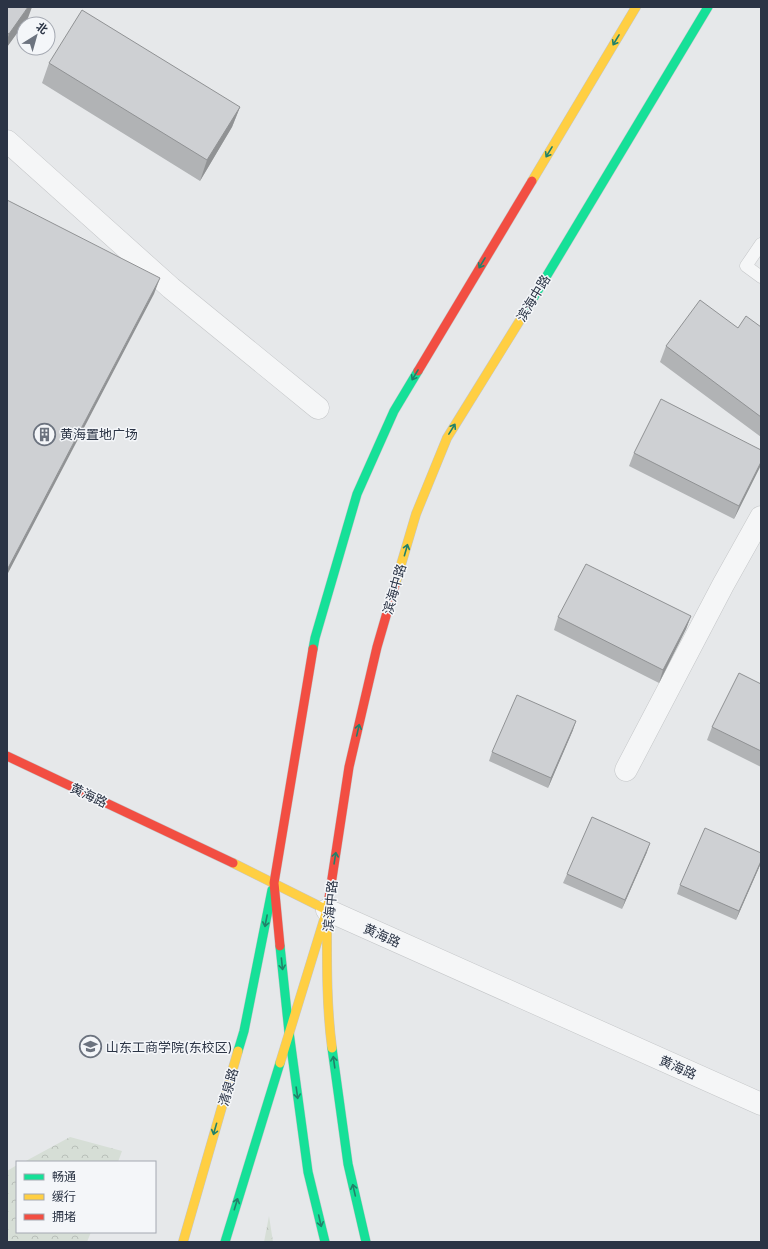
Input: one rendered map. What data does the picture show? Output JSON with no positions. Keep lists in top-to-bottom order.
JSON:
{
  "streets": {
    "main road": ["滨海中路", "黄海路", "清泉路"]
  },
  "crossings": [
    ["滨海中路", "黄海路"],
    ["黄海路", "清泉路"]
  ],
  "places": {
    "building": ["黄海置地广场"],
    "school or university": ["山东工商学院(东校区)"]
  },
  "legend": ["畅通", "缓行", "拥堵"],
  "north": "top right"
}
